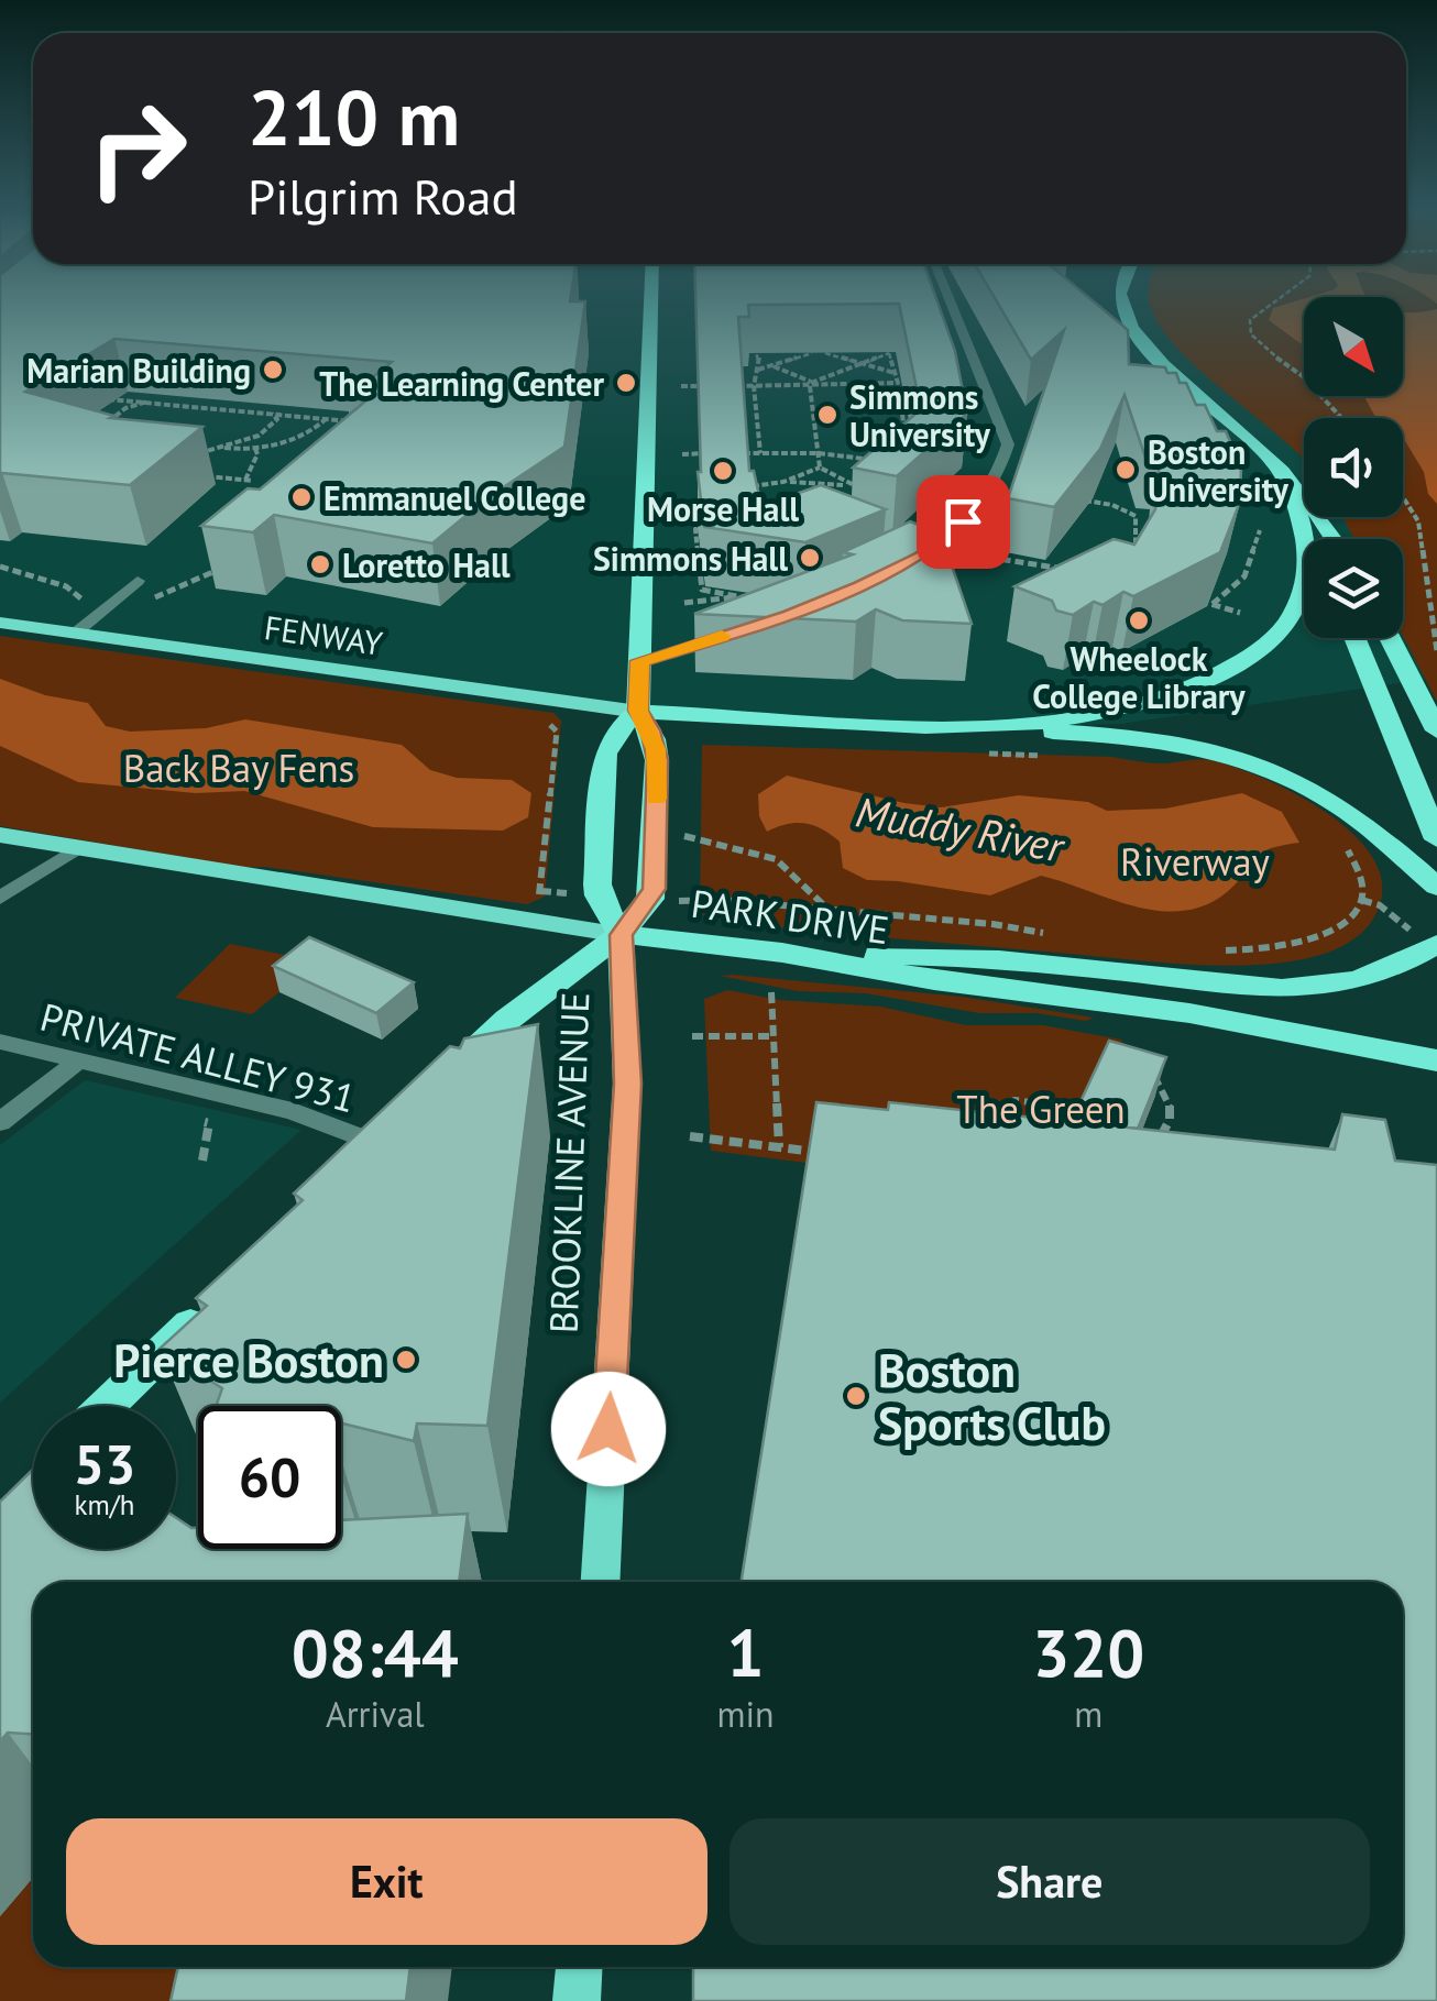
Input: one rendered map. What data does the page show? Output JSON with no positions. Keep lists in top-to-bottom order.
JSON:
{
  "streets": {
    "highway": ["PARK DRIVE", "BROOKLINE AVENUE"],
    "main road": ["FENWAY"],
    "street": ["PRIVATE ALLEY 931"]
  },
  "crossings": [
    ["FENWAY", "BROOKLINE AVENUE"],
    ["PARK DRIVE", "BROOKLINE AVENUE"]
  ],
  "water": ["Muddy River"],
  "parks": ["Back Bay Fens", "Riverway", "The Green"],
  "places": [
    "Marian Building",
    "The Learning Center",
    "Simmons University",
    "Boston University",
    "Morse Hall",
    "Emmanuel College",
    "Simmons Hall",
    "Loretto Hall",
    "Wheelock College Library",
    "Pierce Boston",
    "Boston Sports Club"
  ],
  "north": "bottom right",
  "page": {
    "turn": ["210 m", "Pilgrim Road"],
    "speed": "53 km/h",
    "limit": "60",
    "eta": [
      "08:44",
      "Arrival",
      "1",
      "min",
      "320",
      "m"
    ],
    "buttons": ["Exit", "Share"]
  }
}
